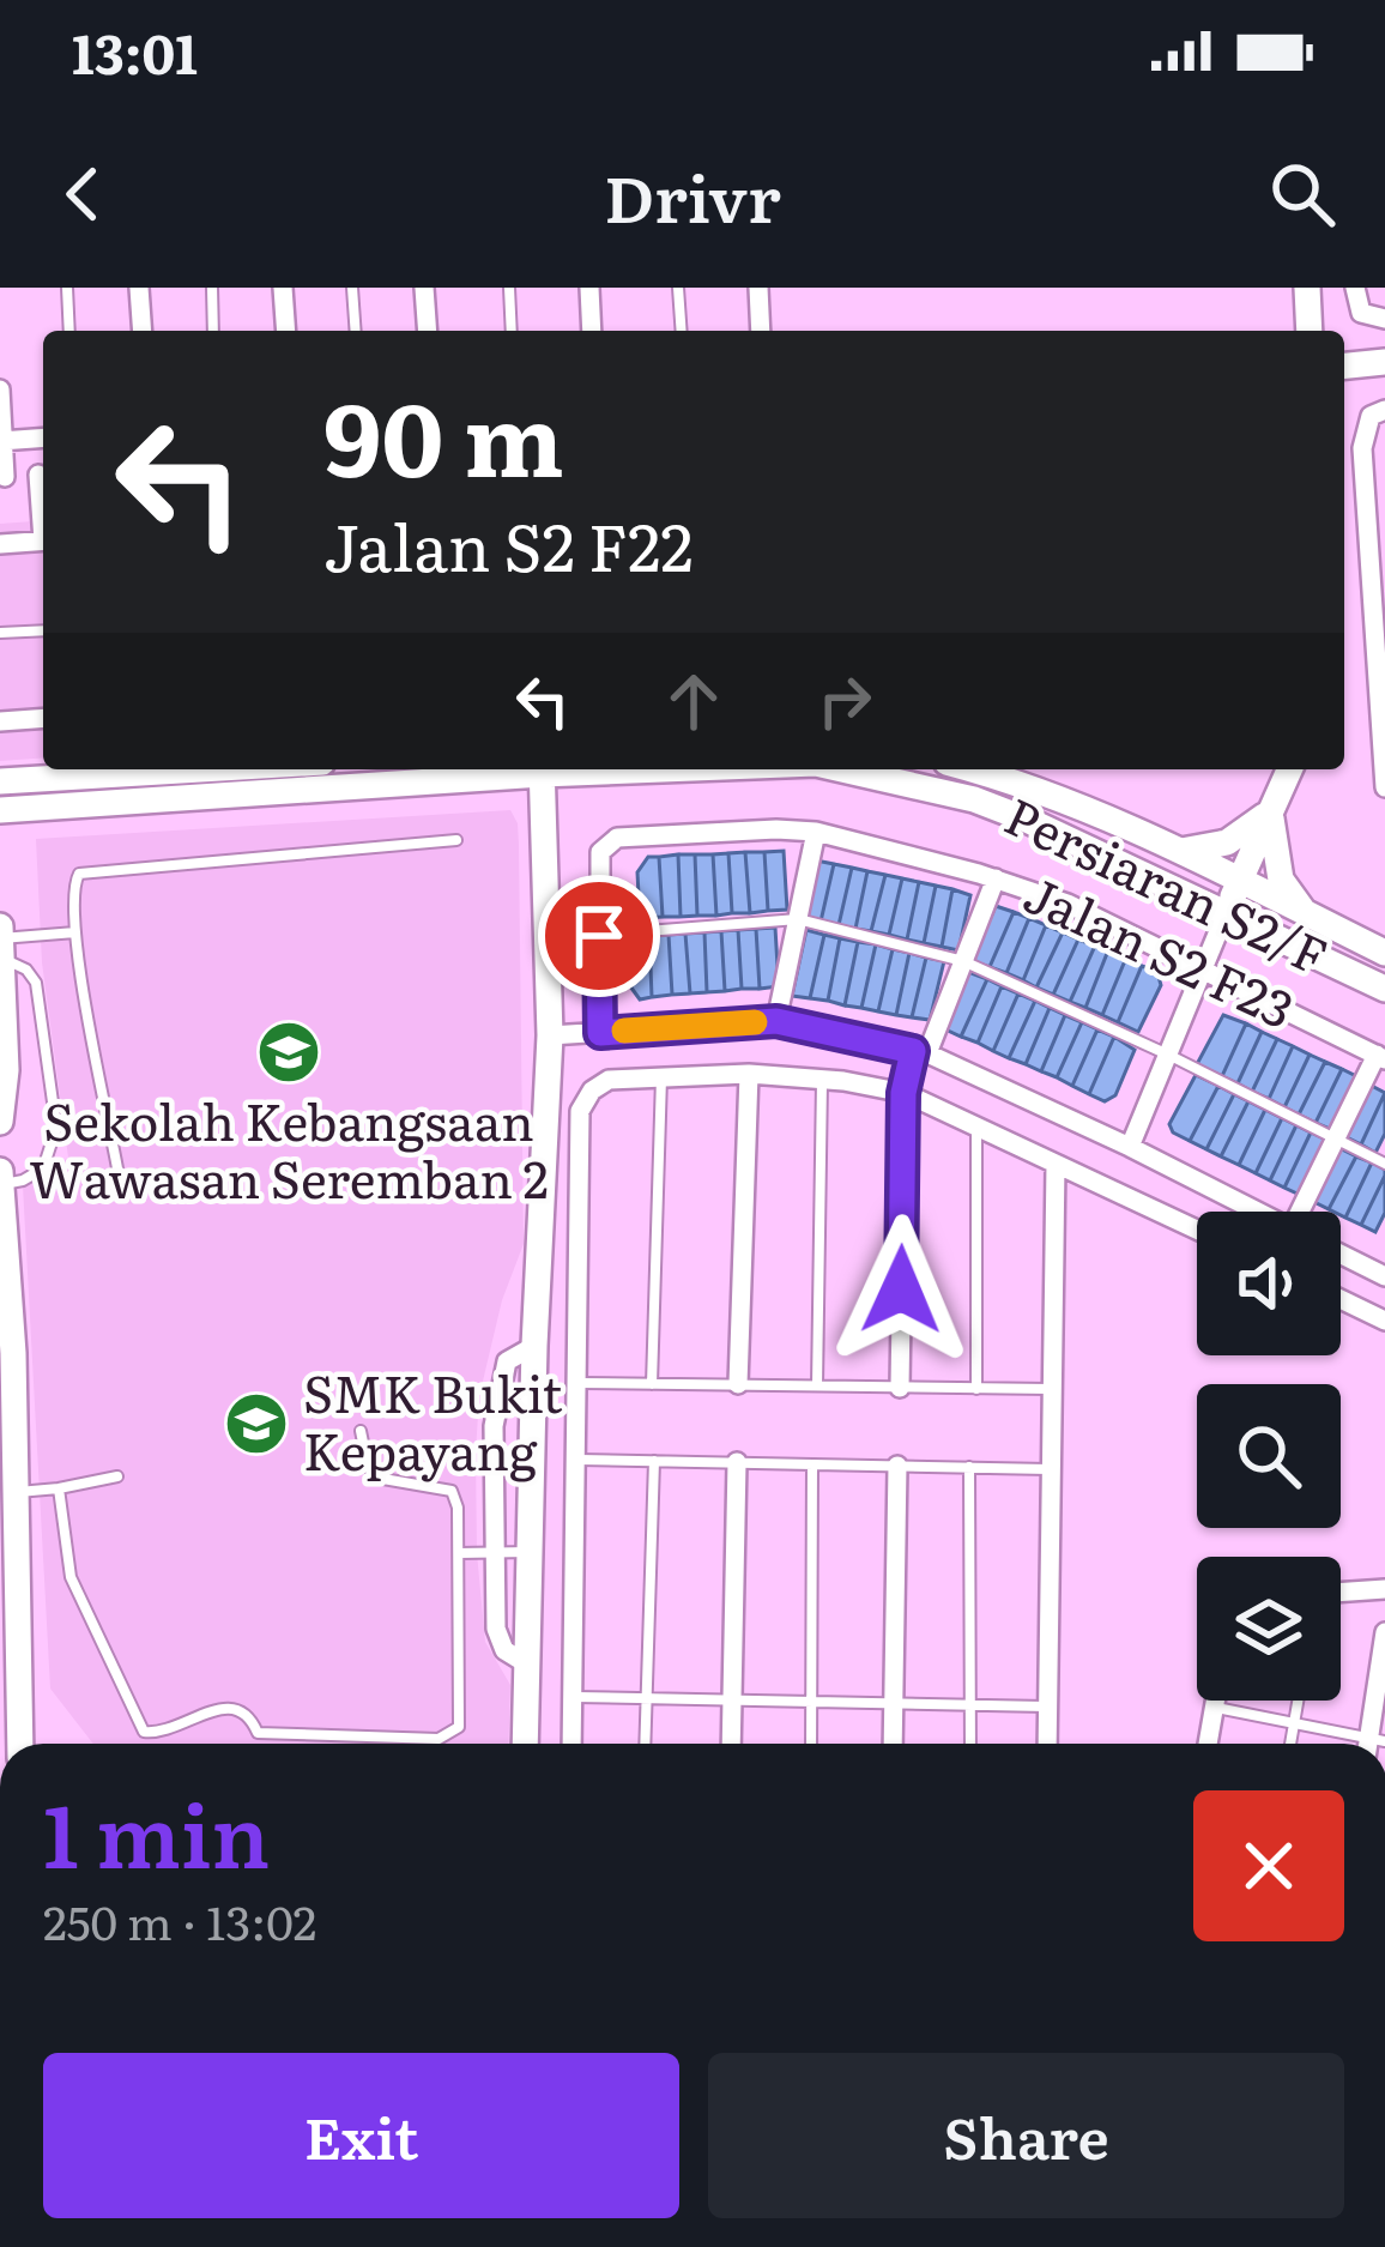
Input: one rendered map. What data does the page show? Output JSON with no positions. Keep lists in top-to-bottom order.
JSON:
{
  "streets": {
    "main road": ["Persiaran S2/F"],
    "street": ["Jalan S2 F23"]
  },
  "places": {
    "school or university": ["Sekolah Kebangsaan Wawasan Seremban 2", "SMK Bukit Kepayang"]
  },
  "page": {
    "status": "13:01",
    "header": "Drivr",
    "turn": ["90 m", "Jalan S2 F22"],
    "heading": ["1 min", "250 m · 13:02"],
    "buttons": ["Exit", "Share"]
  }
}
